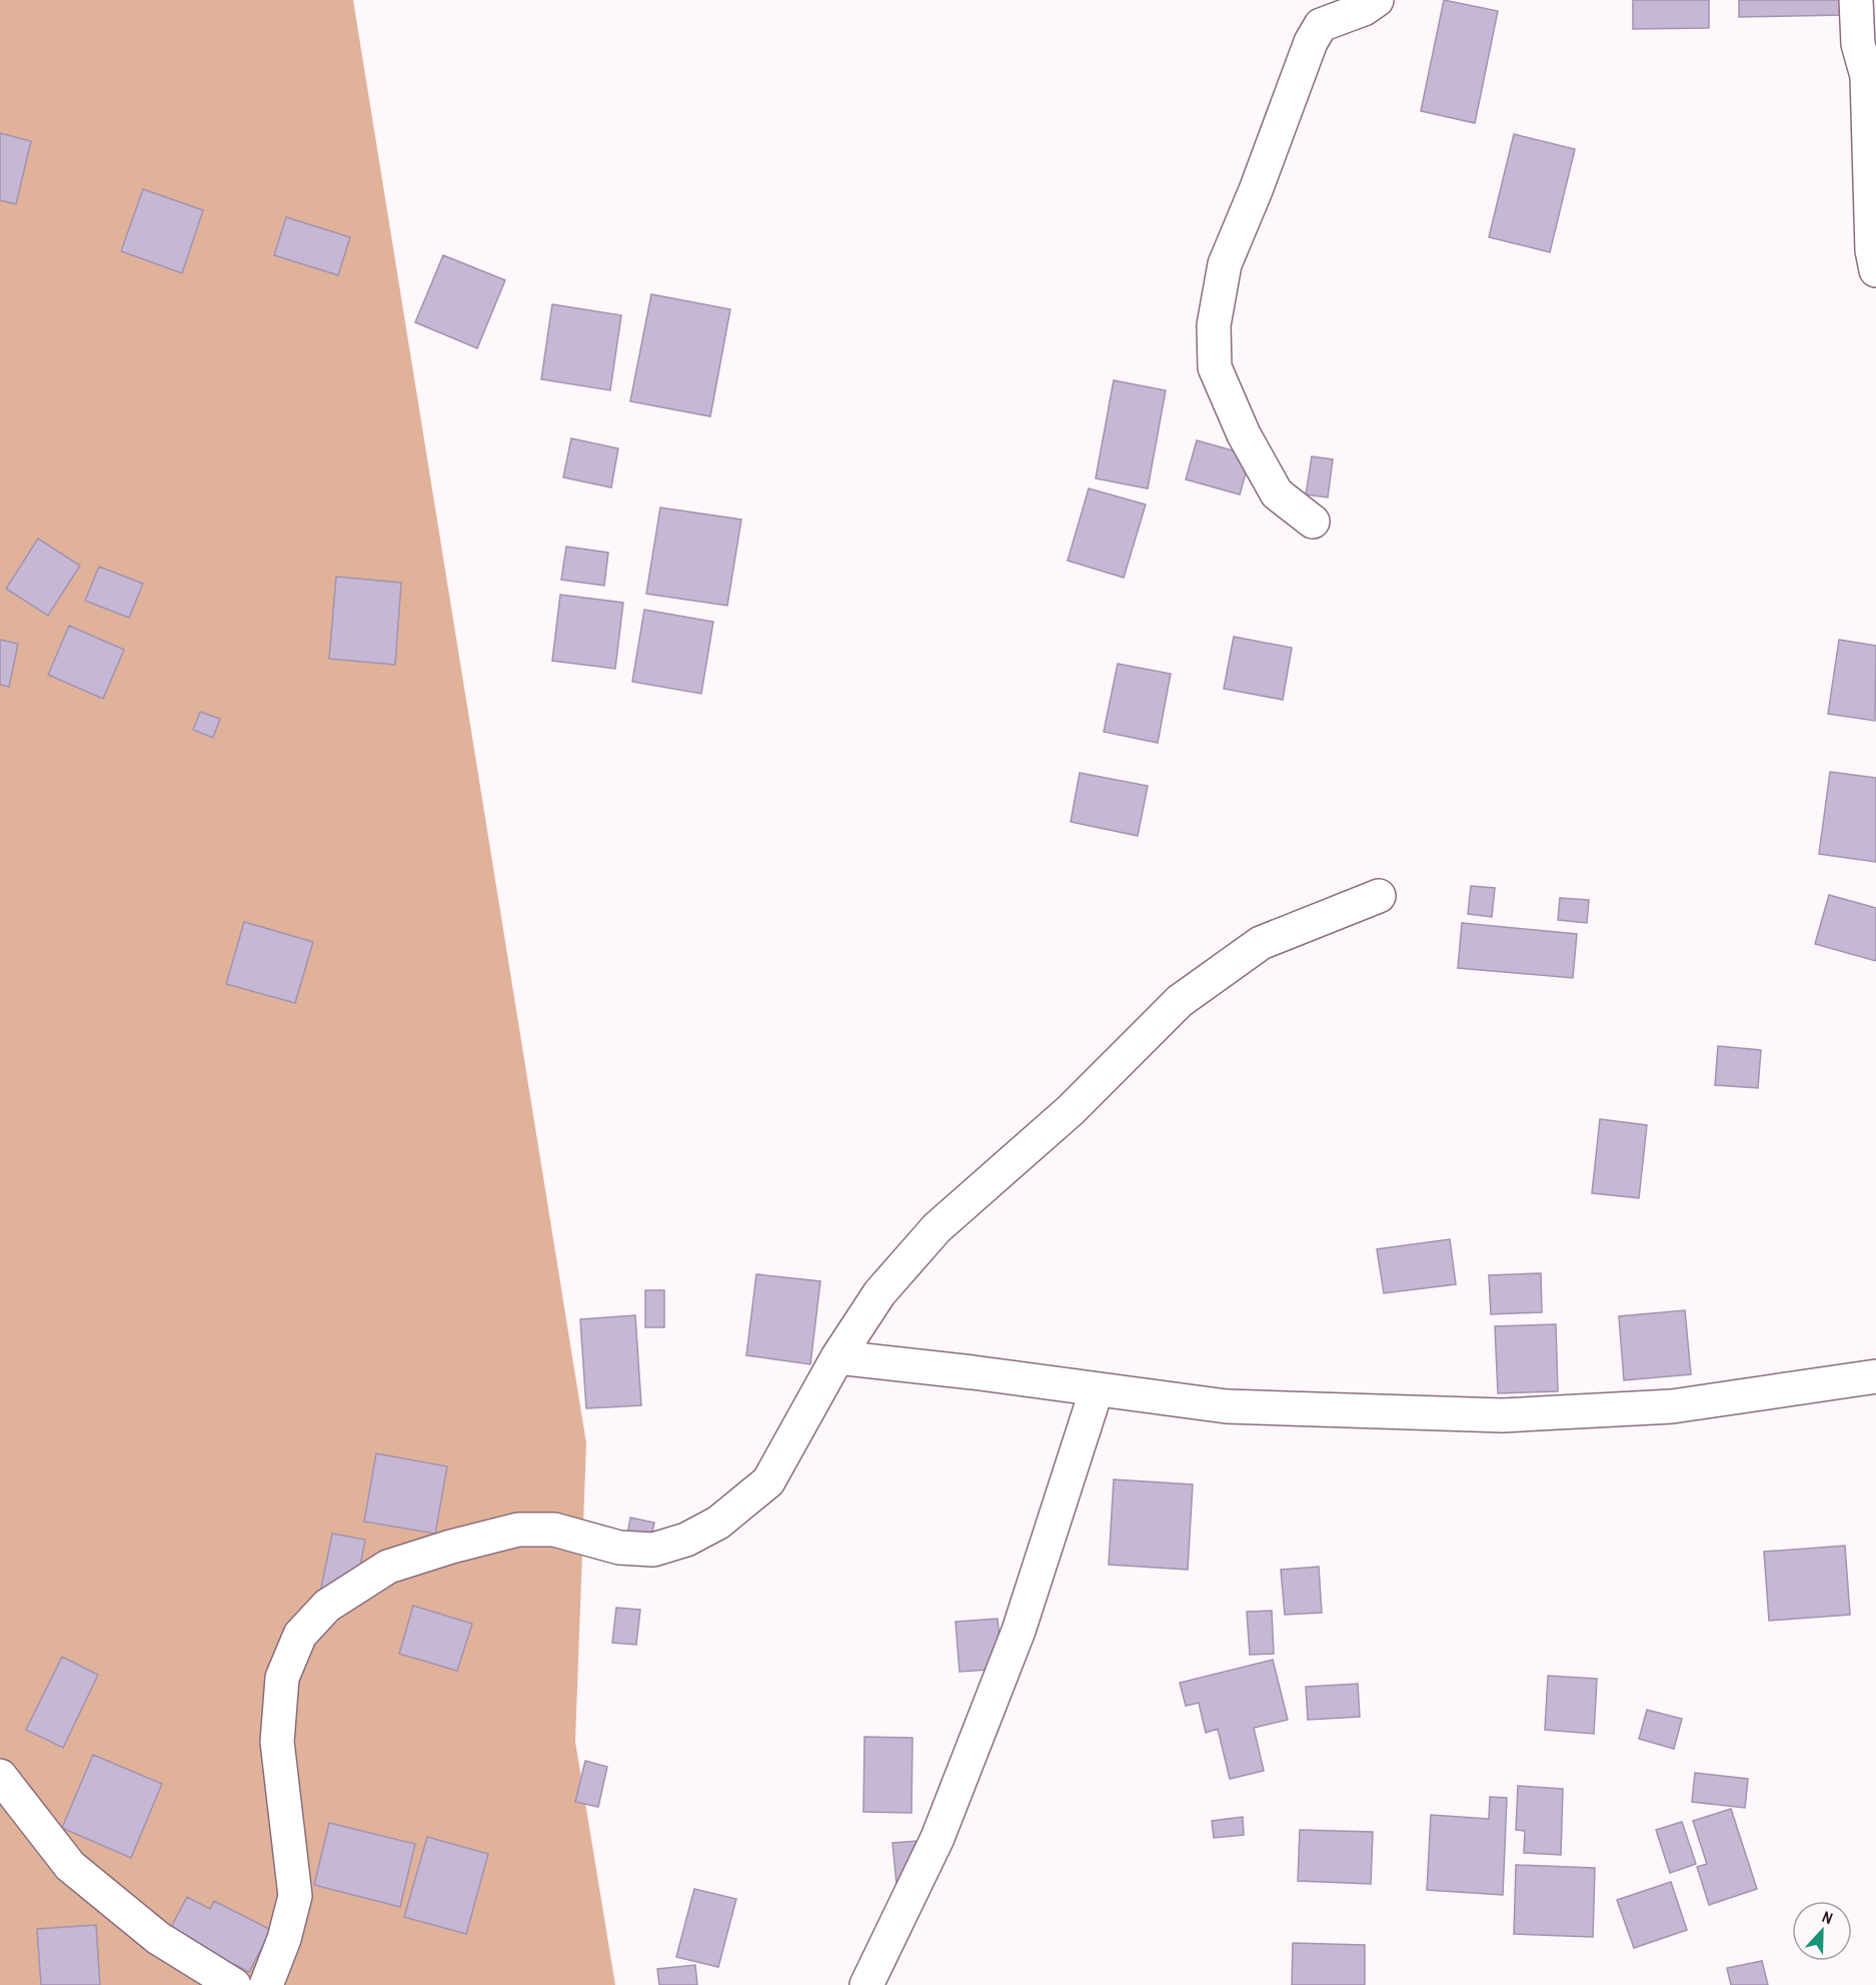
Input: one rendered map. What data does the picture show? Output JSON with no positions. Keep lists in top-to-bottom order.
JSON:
{
  "north": "top"
}
